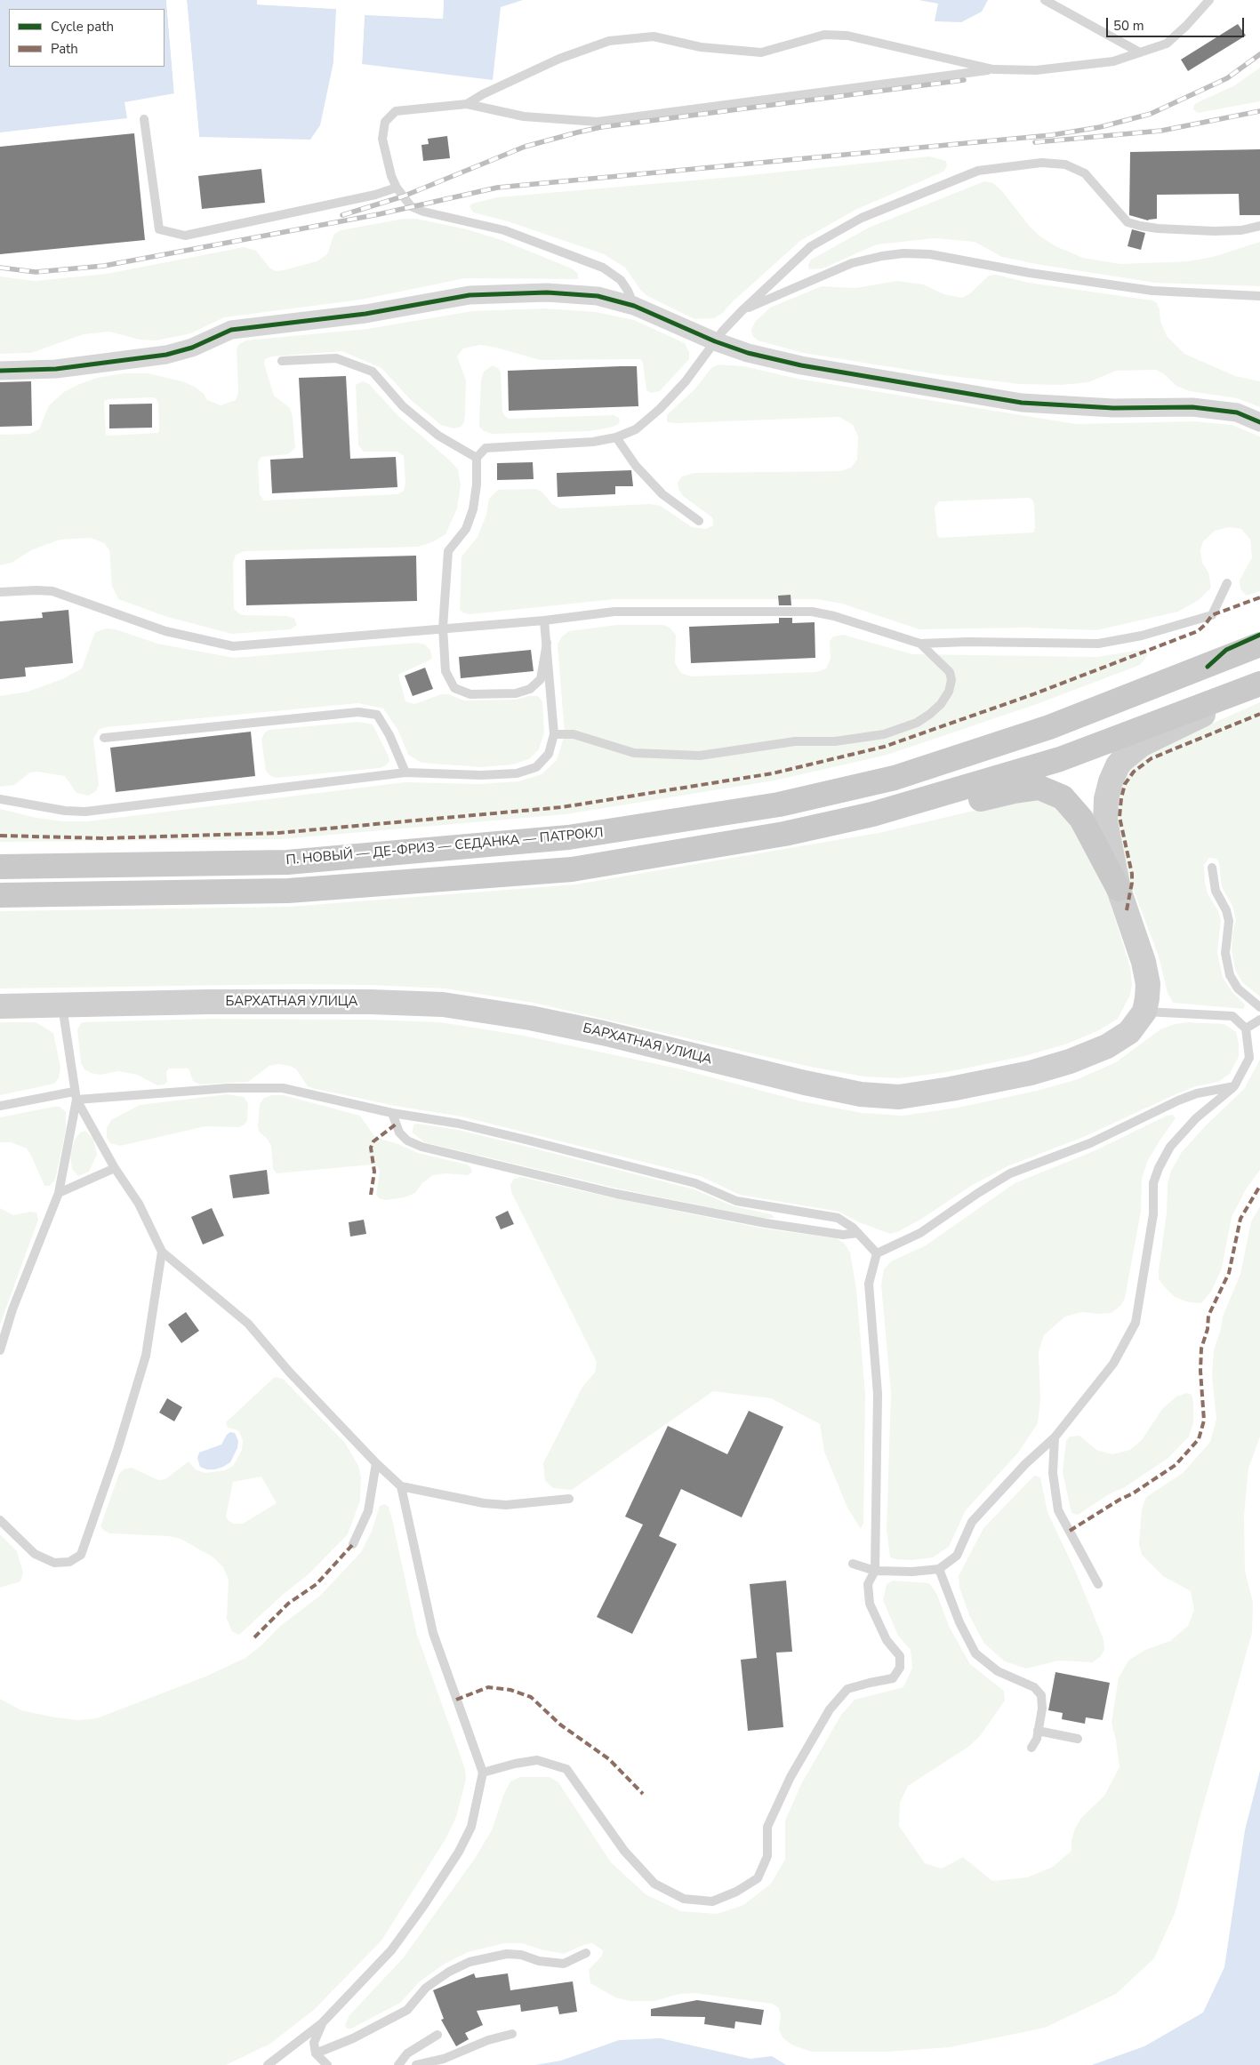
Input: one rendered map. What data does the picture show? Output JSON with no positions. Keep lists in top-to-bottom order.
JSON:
{
  "streets": {
    "main road": ["П. НОВЫЙ — ДЕ-ФРИЗ — СЕДАНКА — ПАТРОКЛ", "БАРХАТНАЯ УЛИЦА"]
  },
  "legend": ["Cycle path", "Path"],
  "scale_bar": "50 m"
}
